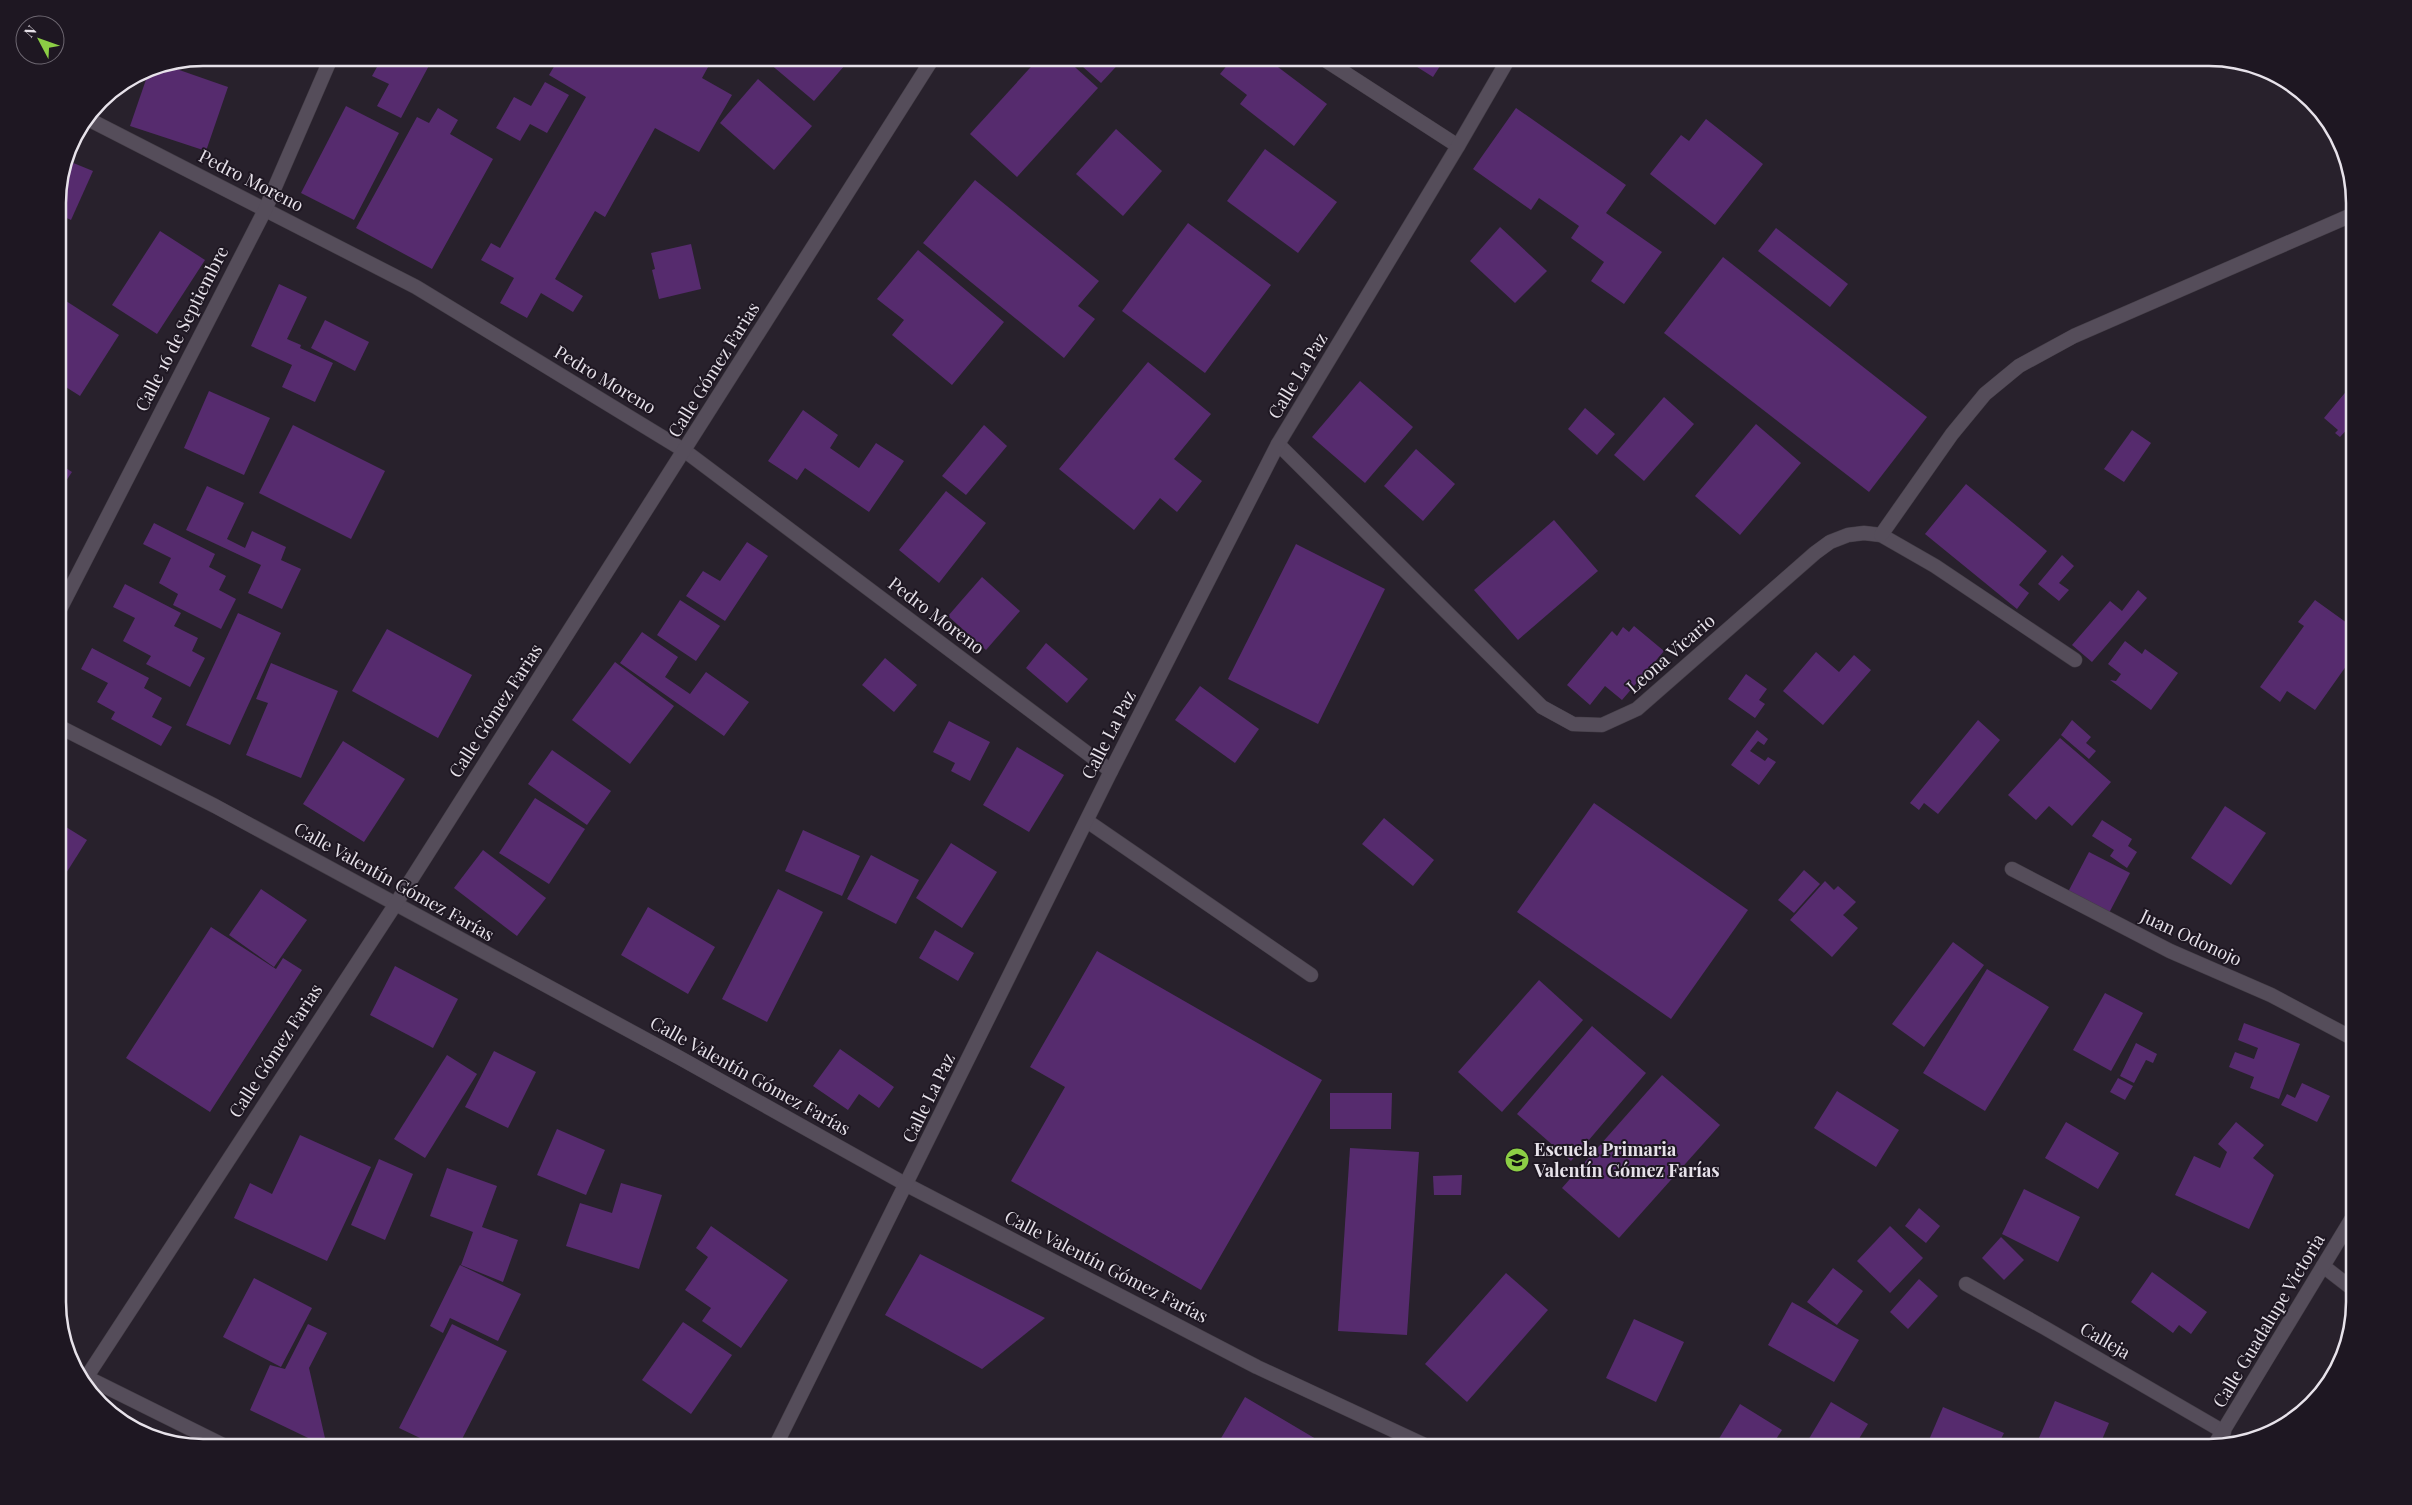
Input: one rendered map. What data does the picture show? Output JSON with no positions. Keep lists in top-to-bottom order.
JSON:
{
  "streets": {
    "street": [
      "Pedro Moreno",
      "Calle 16 de Septiembre",
      "Calle Gómez Farias",
      "Calle La Paz",
      "Leona Vicario",
      "Calle Valentín Gómez Farías",
      "Juan Odonojo",
      "Calle Guadalupe Victoria",
      "Calleja"
    ]
  },
  "crossings": [
    ["Pedro Moreno", "Calle 16 de Septiembre"],
    ["Pedro Moreno", "Calle Gómez Farias"],
    ["Pedro Moreno", "Calle La Paz"],
    ["Calle Gómez Farias", "Calle Valentín Gómez Farías"],
    ["Calle La Paz", "Leona Vicario"],
    ["Calle La Paz", "Calle Valentín Gómez Farías"],
    ["Calle Guadalupe Victoria", "Calleja"]
  ],
  "places": {
    "school or university": ["Escuela Primaria Valentín Gómez Farías"]
  },
  "north": "top left"
}
